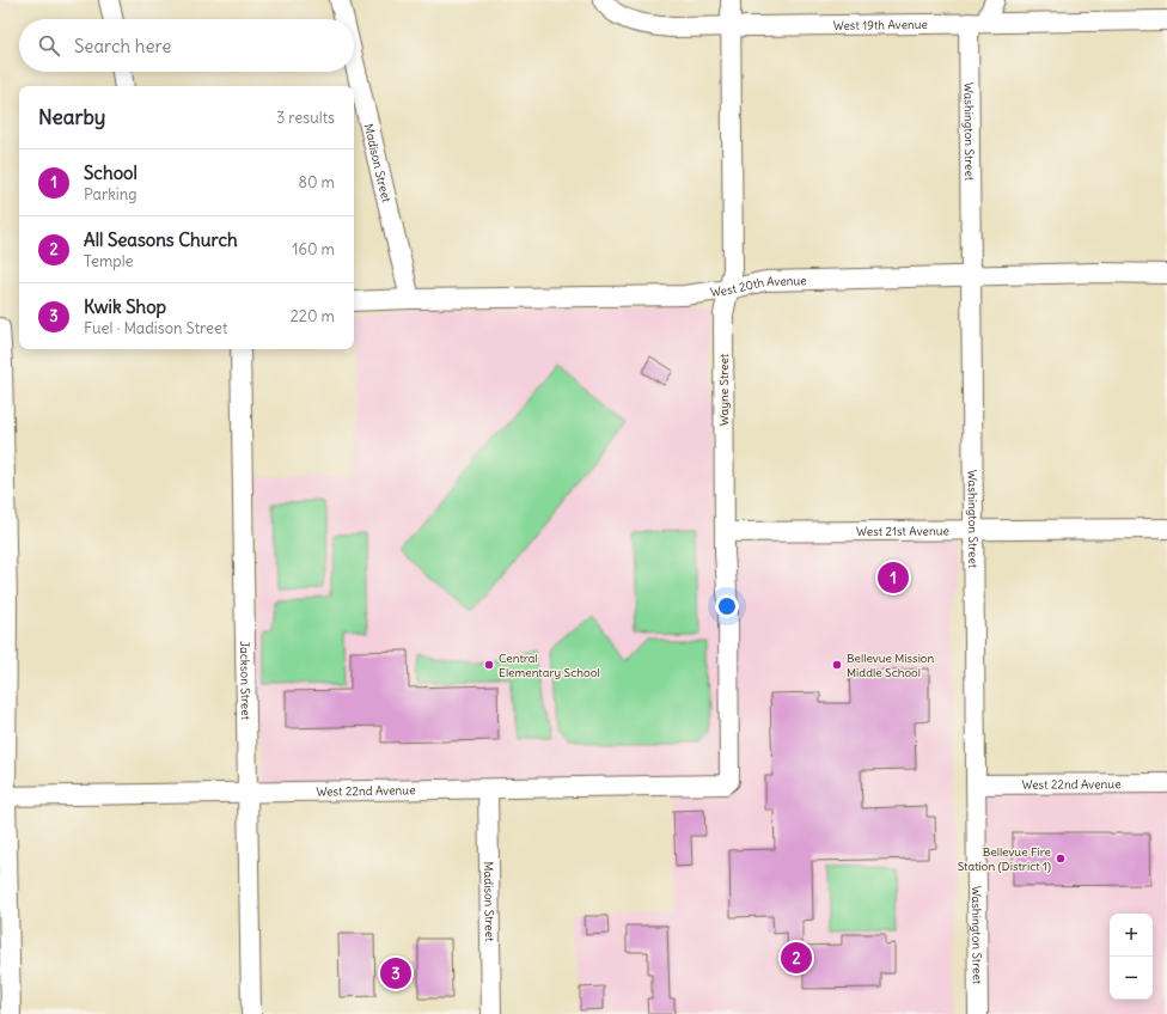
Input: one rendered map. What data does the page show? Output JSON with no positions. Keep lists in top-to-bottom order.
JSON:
{
  "streets": {
    "street": [
      "West 19th Avenue",
      "Washington Street",
      "Madison Street",
      "West 20th Avenue",
      "Wayne Street",
      "West 21st Avenue",
      "Jackson Street",
      "West 22nd Avenue"
    ]
  },
  "crossings": [
    ["West 19th Avenue", "Washington Street"],
    ["West 19th Avenue", "Wayne Street"],
    ["Washington Street", "West 20th Avenue"],
    ["Washington Street", "West 21st Avenue"],
    ["Washington Street", "West 22nd Avenue"],
    ["Madison Street", "West 20th Avenue"],
    ["Madison Street", "West 22nd Avenue"],
    ["West 20th Avenue", "Wayne Street"],
    ["Wayne Street", "West 21st Avenue"],
    ["Wayne Street", "West 22nd Avenue"],
    ["Jackson Street", "West 22nd Avenue"]
  ],
  "places": ["Central Elementary School", "Bellevue Mission Middle School", "Bellevue Fire Station (District 1)"],
  "page": {
    "search": "Search here",
    "heading": ["Nearby", "3 results"],
    "list": [
      {
        "mark": "1",
        "name": "School",
        "note": "Parking",
        "value": "80 m"
      },
      {
        "mark": "2",
        "name": "All Seasons Church",
        "note": "Temple",
        "value": "160 m"
      },
      {
        "mark": "3",
        "name": "Kwik Shop",
        "note": "Fuel · Madison Street",
        "value": "220 m"
      }
    ],
    "pins": ["1", "2", "3"],
    "map_buttons": ["+", "−"]
  }
}
